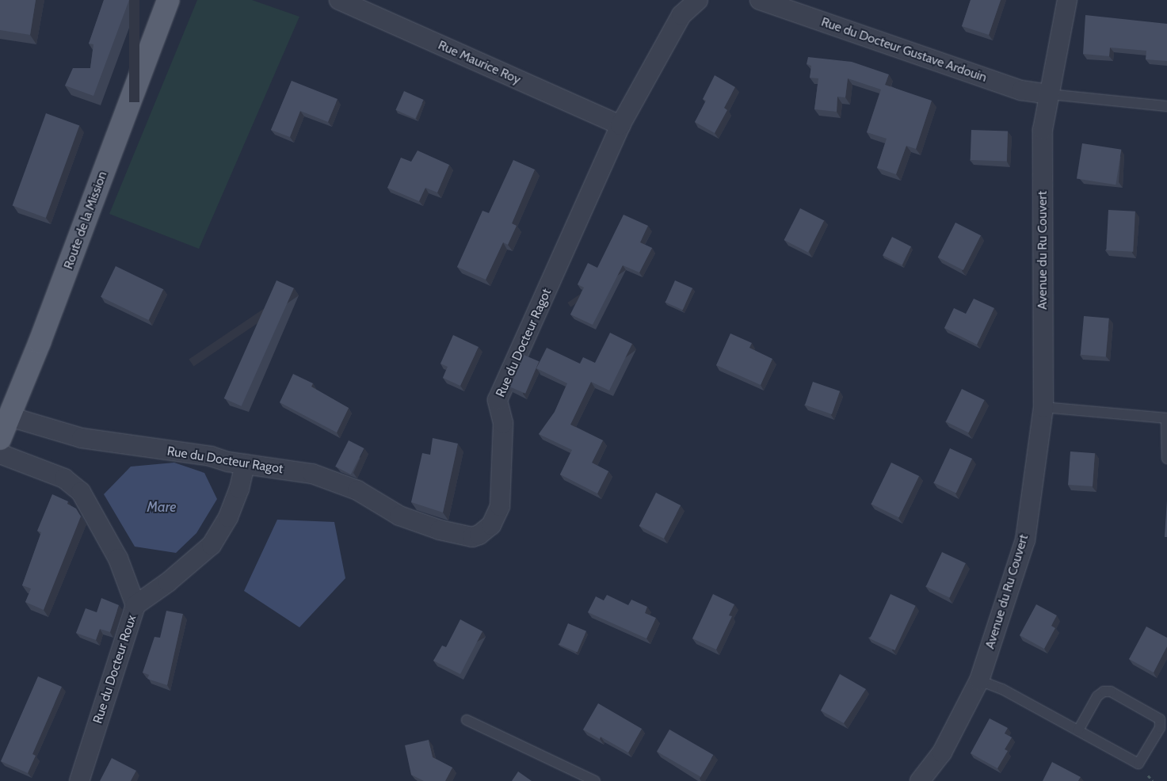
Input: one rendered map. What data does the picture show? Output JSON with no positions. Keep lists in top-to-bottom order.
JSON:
{
  "streets": {
    "main road": ["Route de la Mission"],
    "street": [
      "Rue du Docteur Gustave Ardouin",
      "Rue Maurice Roy",
      "Avenue du Ru Couvert",
      "Rue du Docteur Ragot",
      "Rue du Docteur Roux"
    ]
  },
  "crossings": [
    ["Rue du Docteur Gustave Ardouin", "Avenue du Ru Couvert"],
    ["Rue Maurice Roy", "Rue du Docteur Ragot"],
    ["Route de la Mission", "Rue du Docteur Ragot"]
  ],
  "water": ["Mare"]
}
